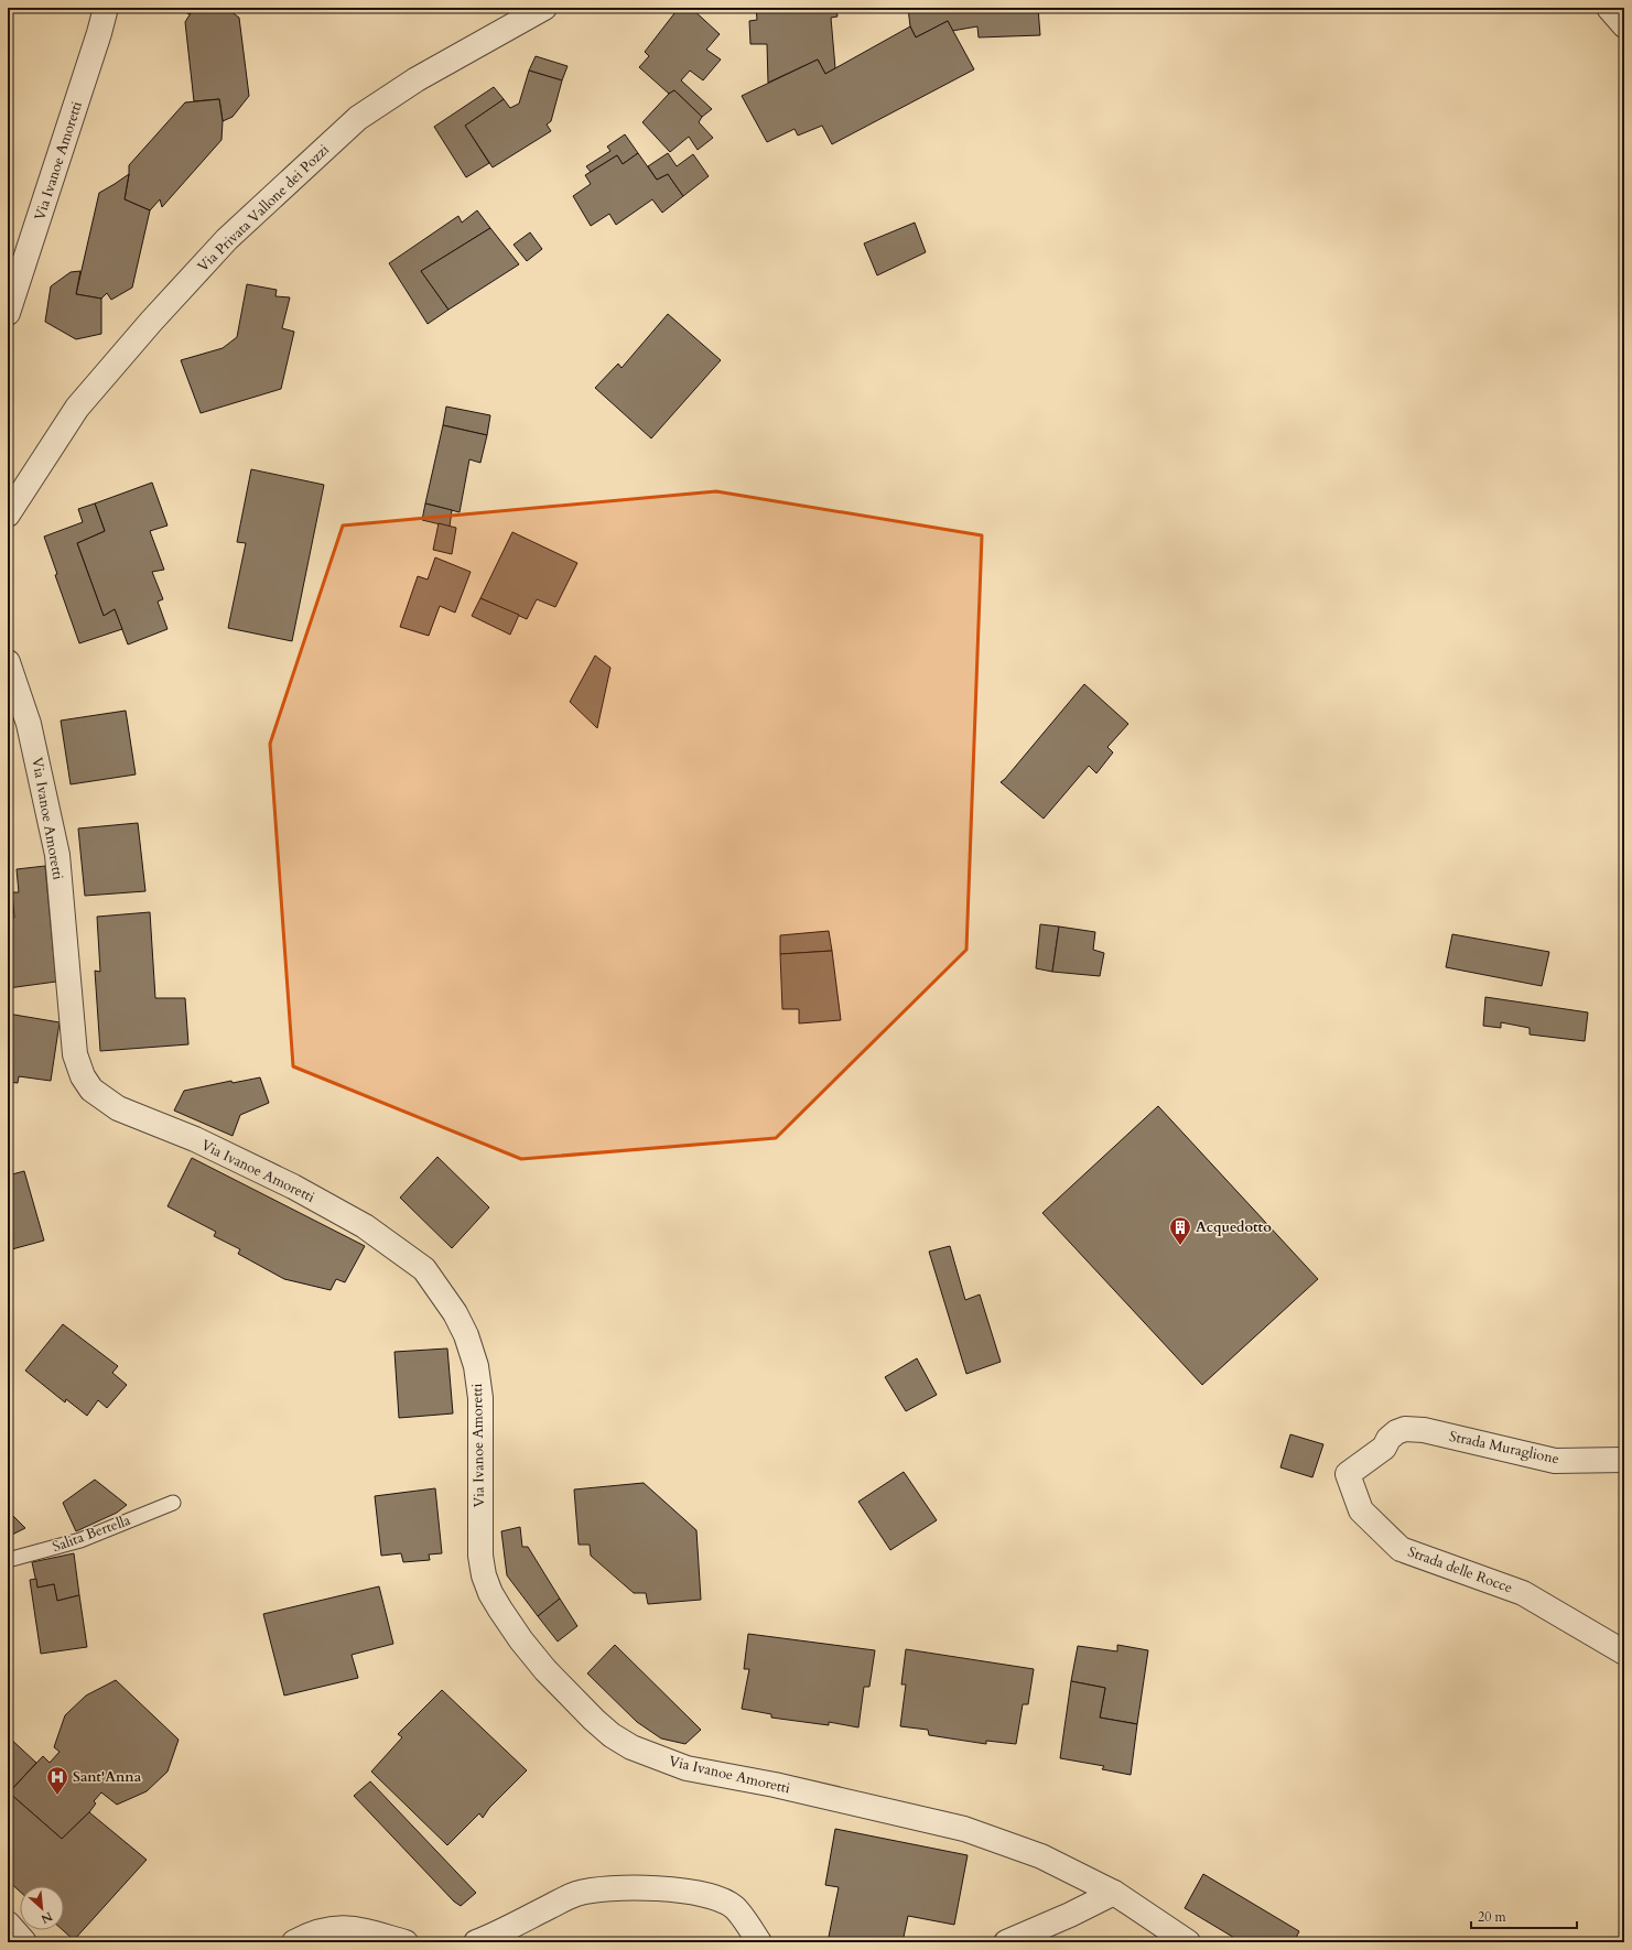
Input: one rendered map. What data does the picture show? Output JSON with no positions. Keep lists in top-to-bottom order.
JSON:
{
  "streets": {
    "street": [
      "Via Ivanoe Amoretti",
      "Via Privata Vallone dei Pozzi",
      "Strada Muraglione",
      "Strada delle Rocce"
    ],
    "lane": ["Salita Bertella"]
  },
  "crossings": [
    ["Strada Muraglione", "Strada delle Rocce"]
  ],
  "places": {
    "building": ["Acquedotto"],
    "hospital": ["Sant'Anna"]
  },
  "scale_bar": "20 m",
  "north": "bottom right"
}
